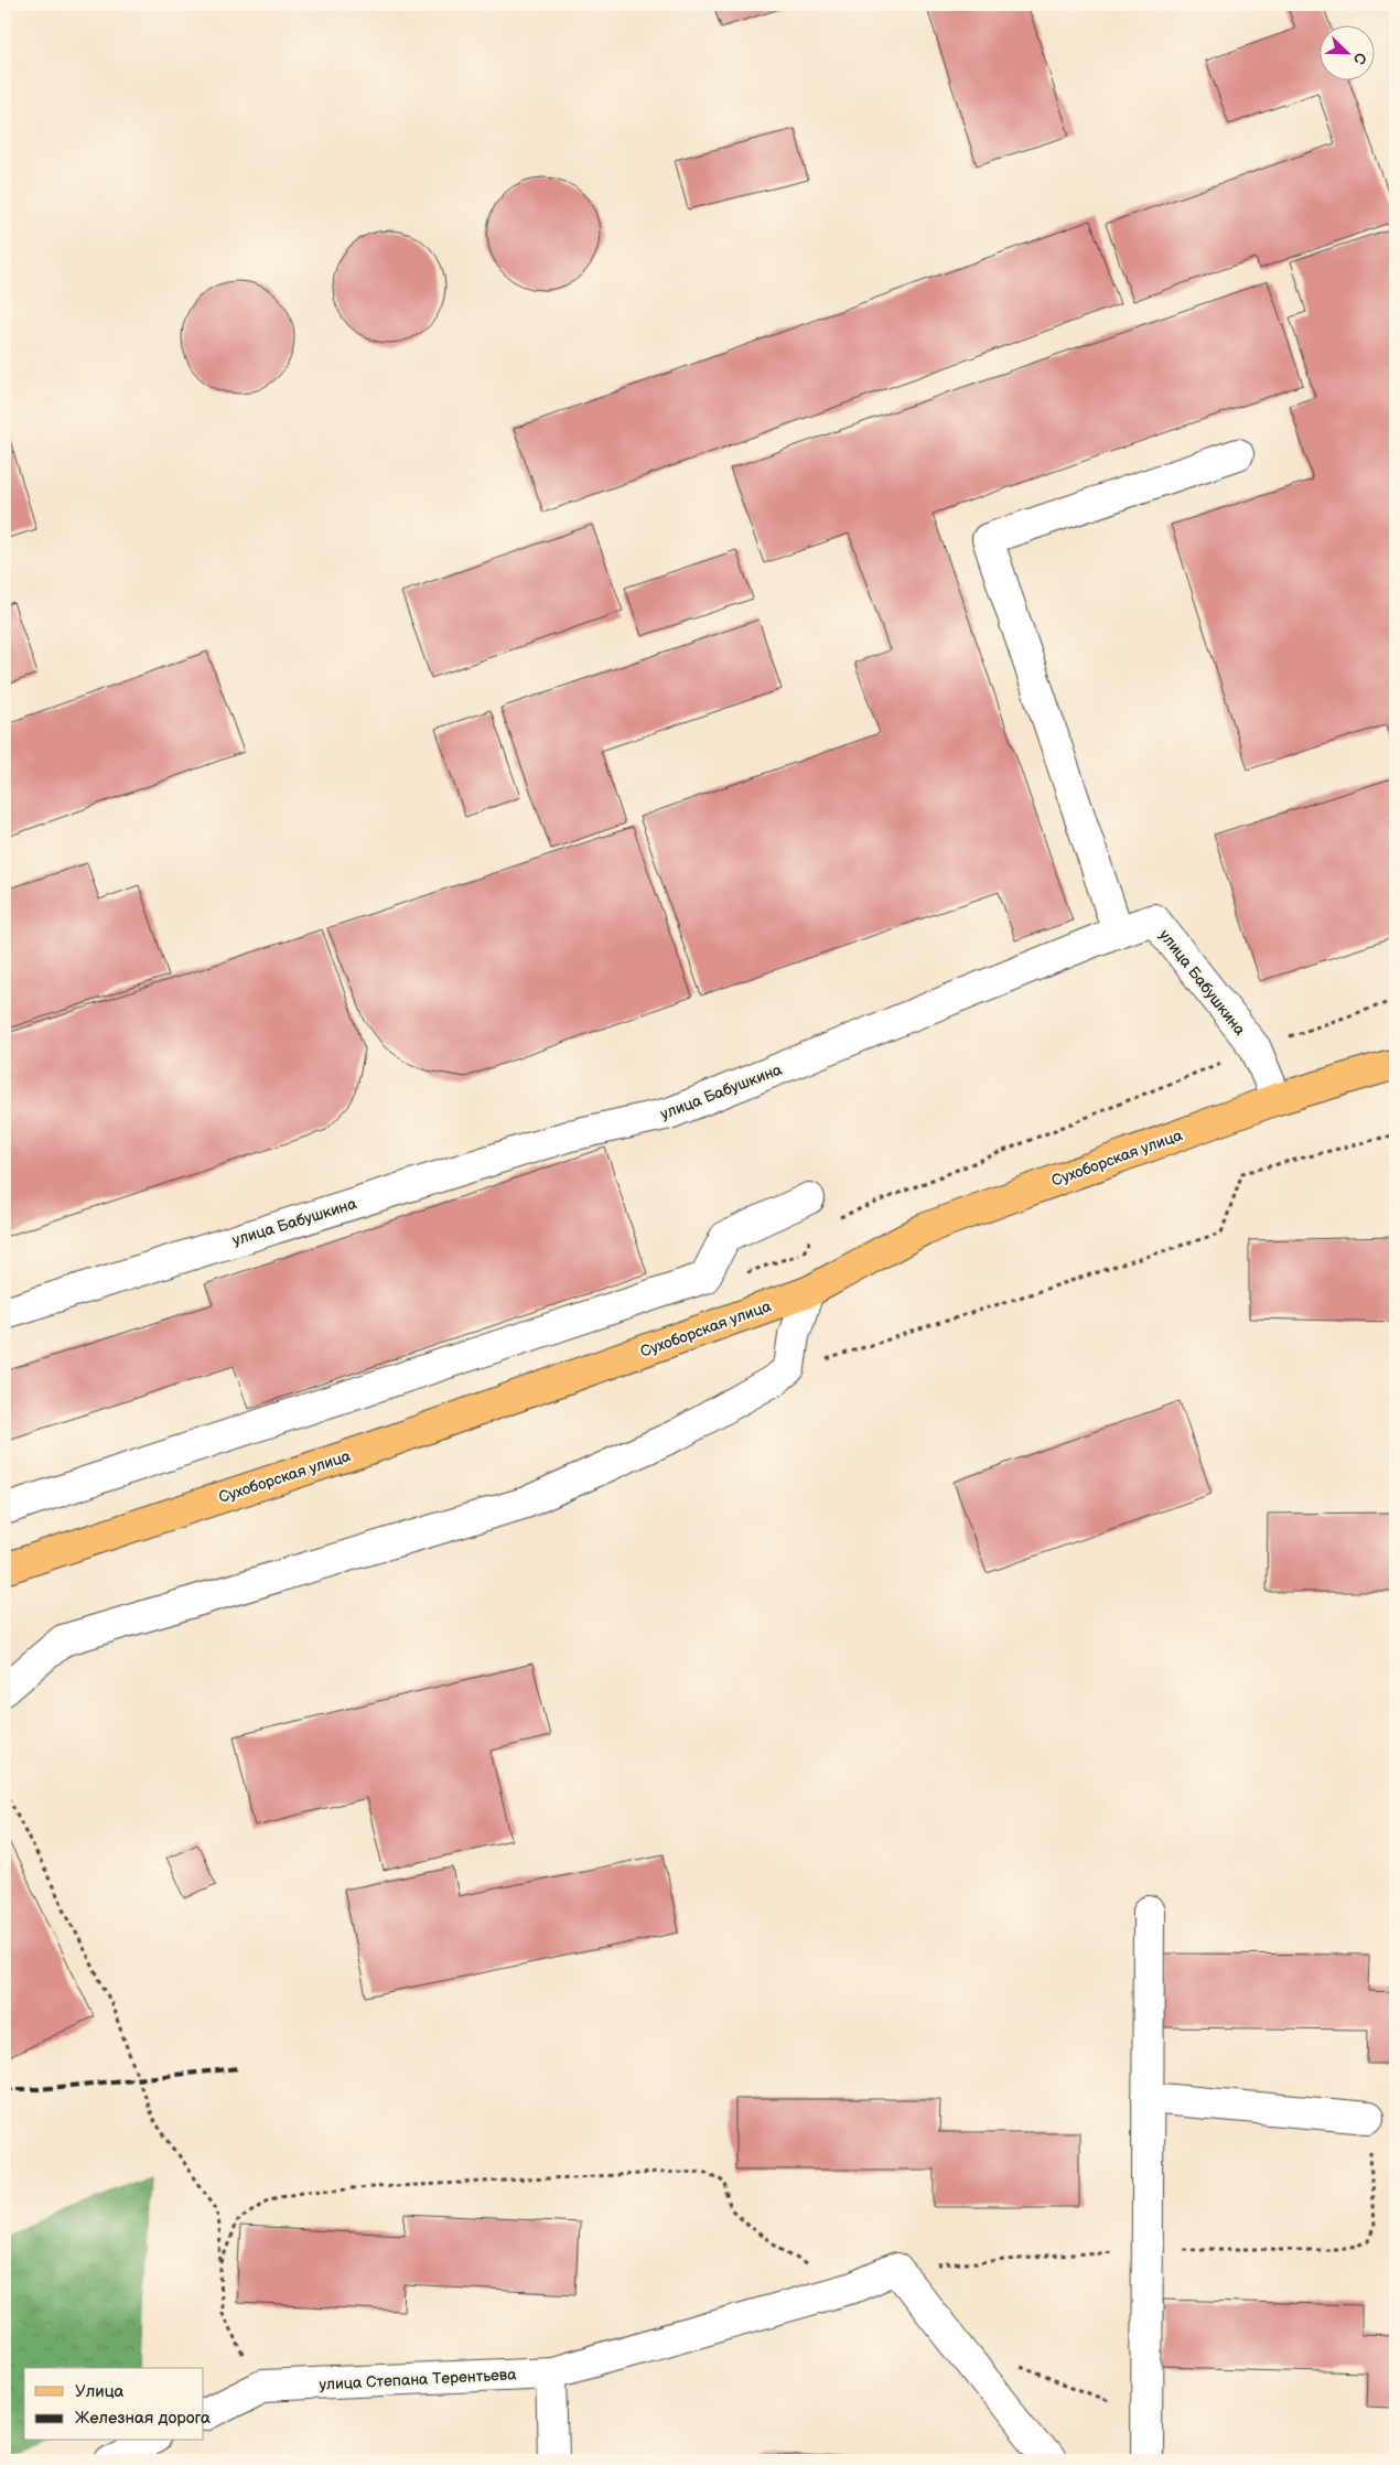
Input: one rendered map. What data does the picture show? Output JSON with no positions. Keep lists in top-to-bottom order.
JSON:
{
  "streets": {
    "main road": ["Сухоборская улица"],
    "street": ["улица Бабушкина", "улица Степана Терентьева"]
  },
  "crossings": [
    ["улица Бабушкина", "Сухоборская улица"]
  ],
  "legend": ["Улица", "Железная дорога"],
  "north": "bottom right"
}
